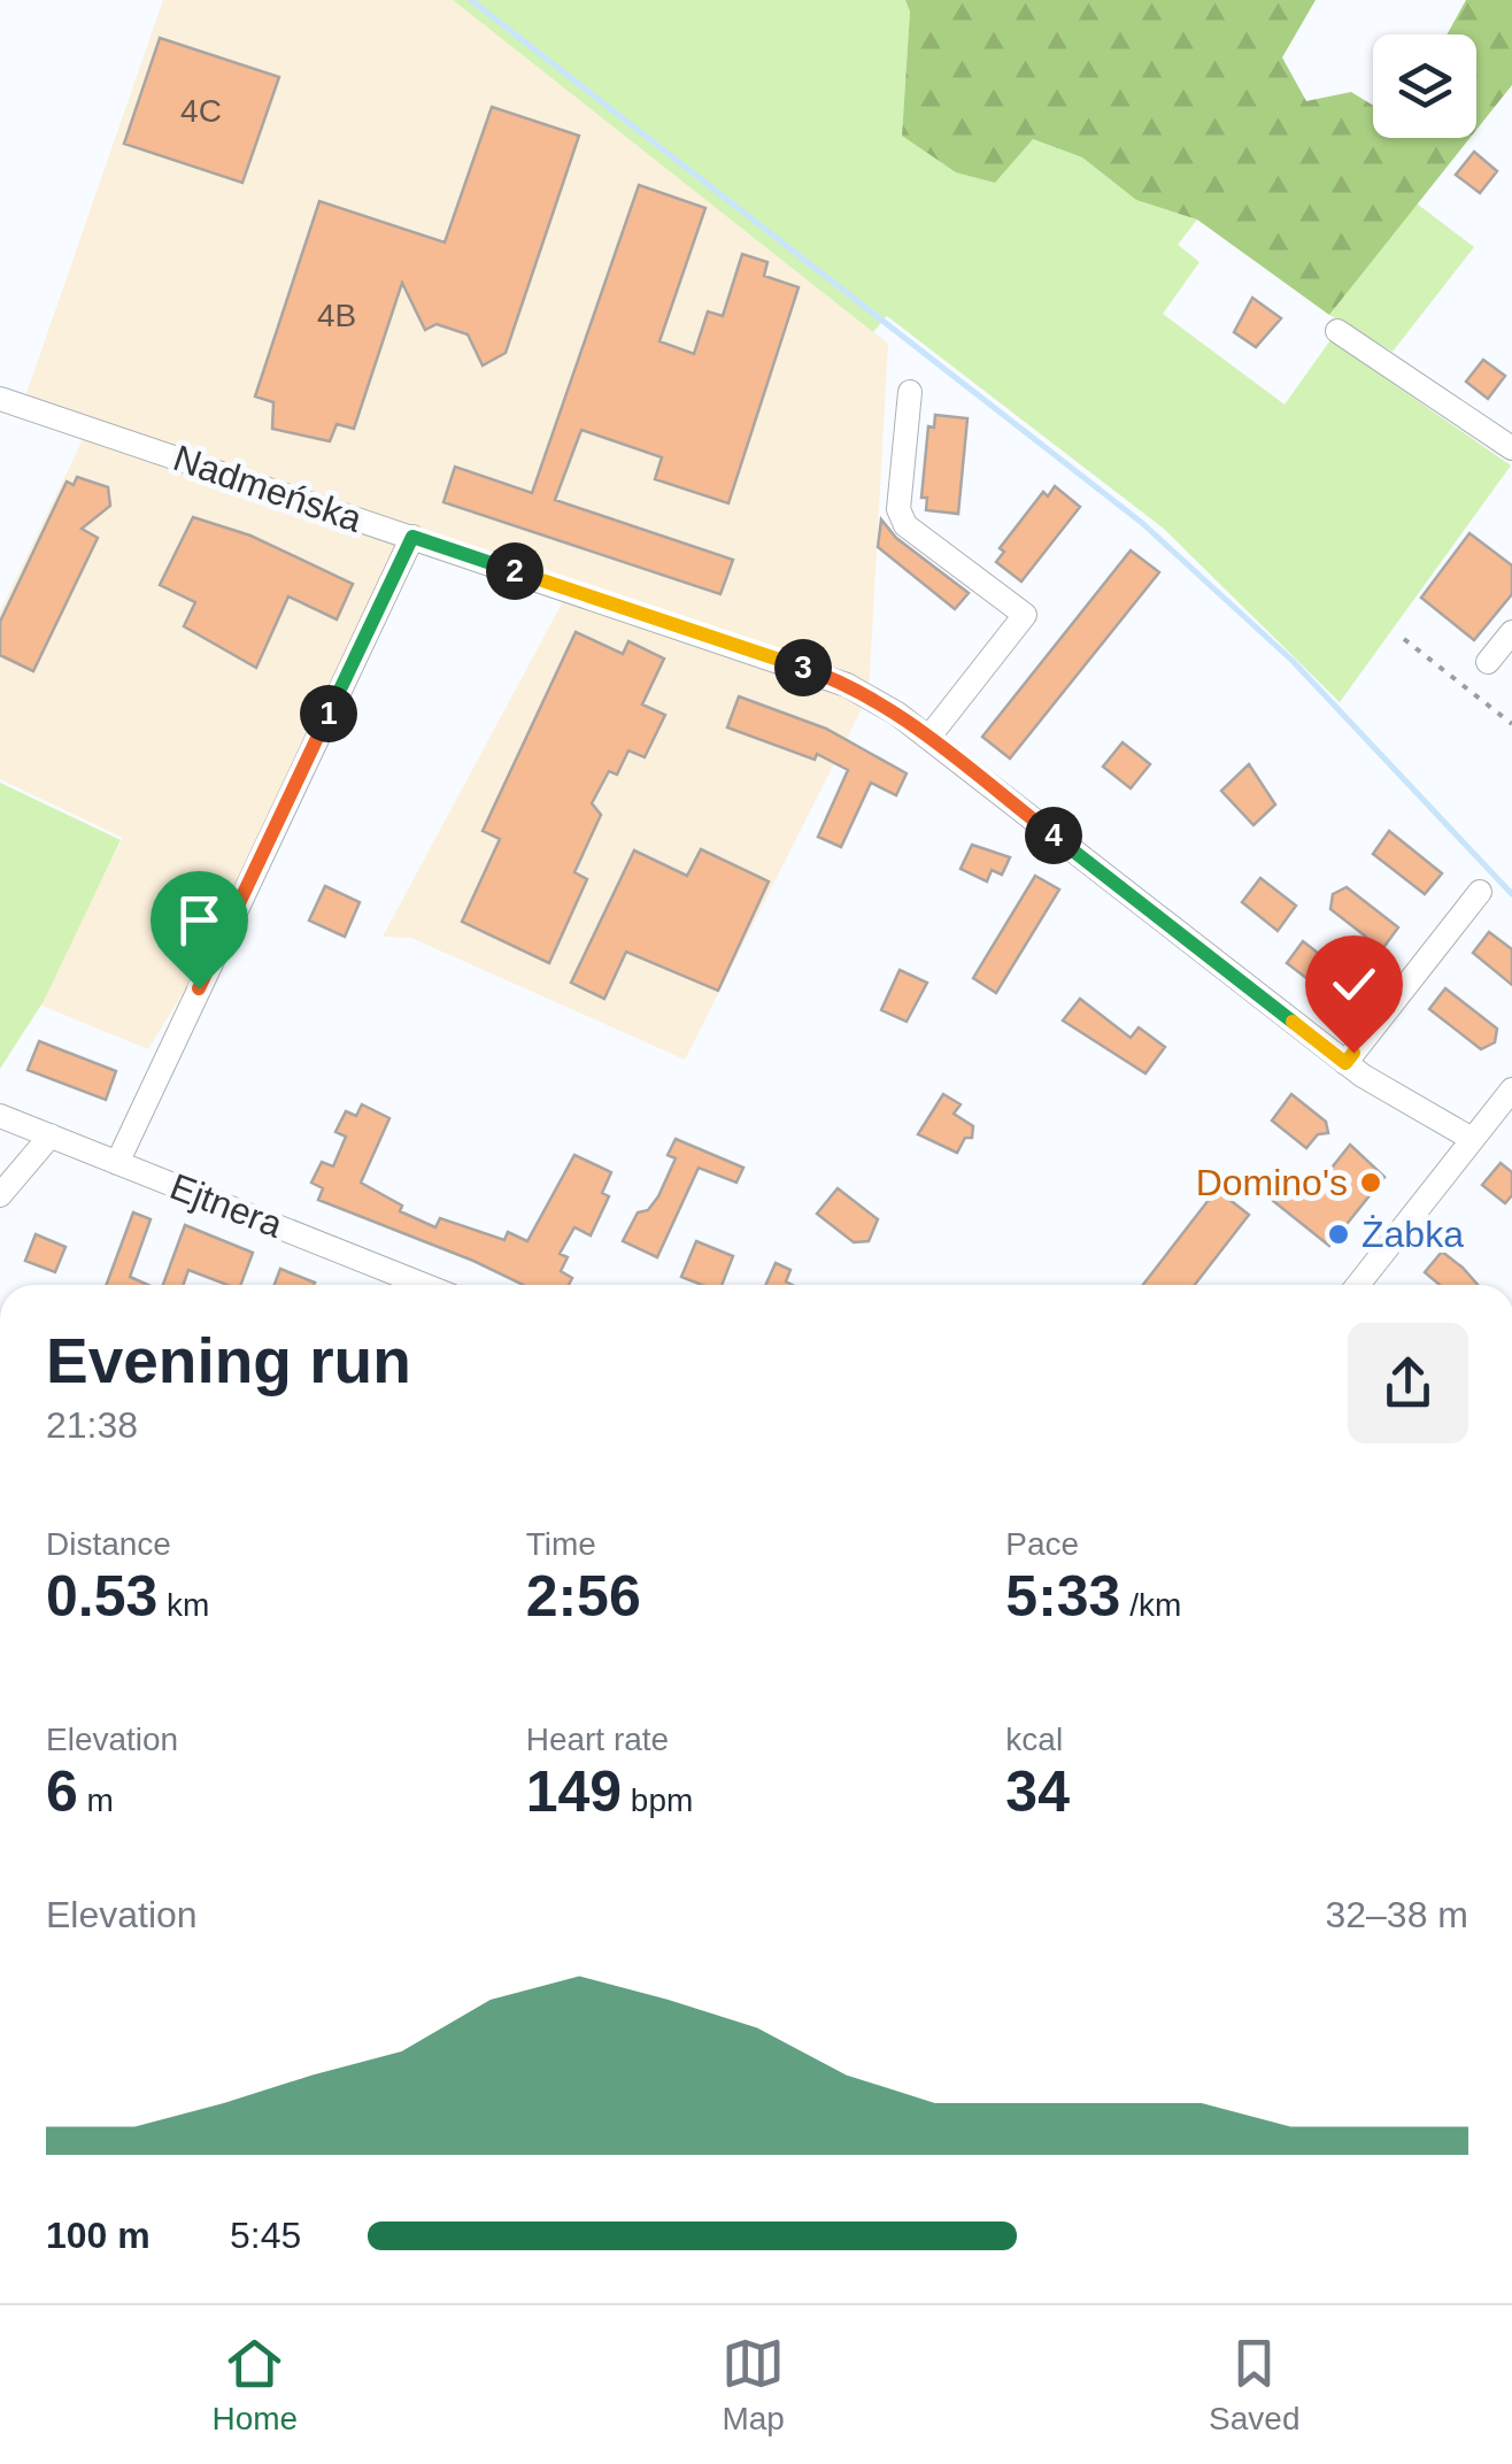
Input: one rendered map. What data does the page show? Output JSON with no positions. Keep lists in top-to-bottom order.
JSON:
{
  "streets": {
    "street": ["Nadmeńska", "Ejtnera"]
  },
  "places": ["Domino's", "Żabka"],
  "house_numbers": ["4C", "4B"],
  "page": {
    "pins": [
      "2",
      "3",
      "1",
      "4"
    ],
    "heading": ["Evening run", "21:38"],
    "stats": [
      ["Distance", "0.53 km"],
      ["Time", "2:56"],
      ["Pace", "5:33 /km"],
      ["Elevation", "6 m"],
      ["Heart rate", "149 bpm"],
      ["kcal", "34"]
    ],
    "chart": ["Elevation", "32–38 m"],
    "list": [
      {
        "name": "100 m",
        "note": "5:45"
      }
    ],
    "tabs": ["Home", "Map", "Saved"]
  }
}
